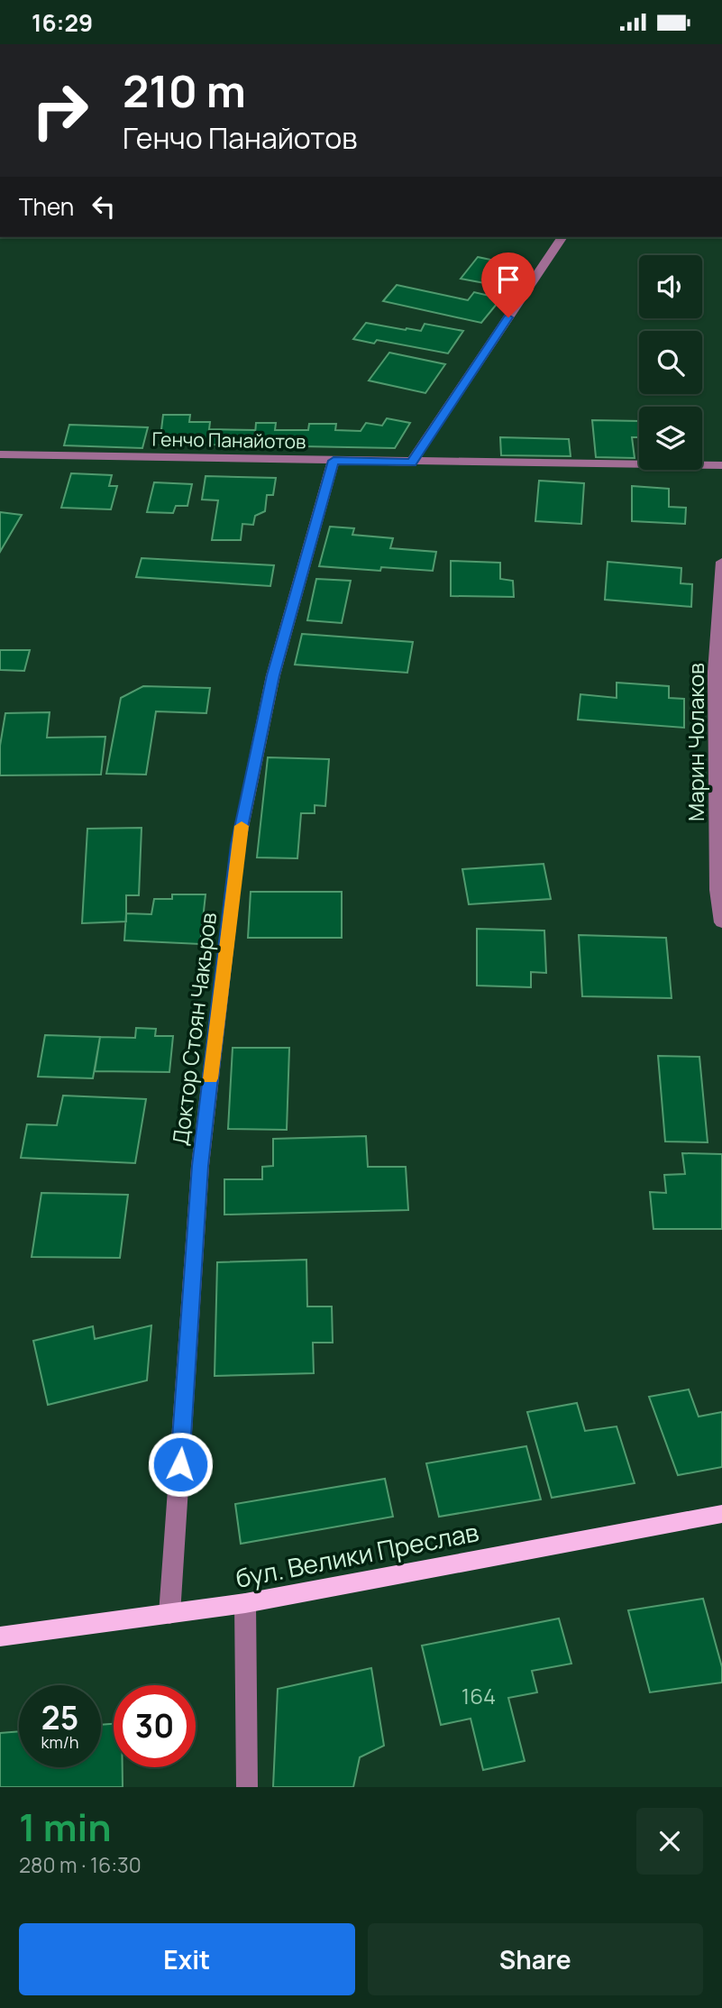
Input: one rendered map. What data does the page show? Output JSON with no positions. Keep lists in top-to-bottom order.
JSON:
{
  "streets": {
    "main road": ["бул. Велики Преслав"],
    "street": ["Генчо Панайотов", "Марин Чолаков", "Доктор Стоян Чакъров"]
  },
  "crossings": [
    ["Генчо Панайотов", "Доктор Стоян Чакъров"],
    ["Доктор Стоян Чакъров", "бул. Велики Преслав"]
  ],
  "house_numbers": ["164"],
  "page": {
    "status": "16:29",
    "turn": ["210 m", "Генчо Панайотов"],
    "then": "Then",
    "speed": "25 km/h",
    "limit": "30",
    "heading": ["1 min", "280 m · 16:30"],
    "buttons": ["Exit", "Share"]
  }
}
